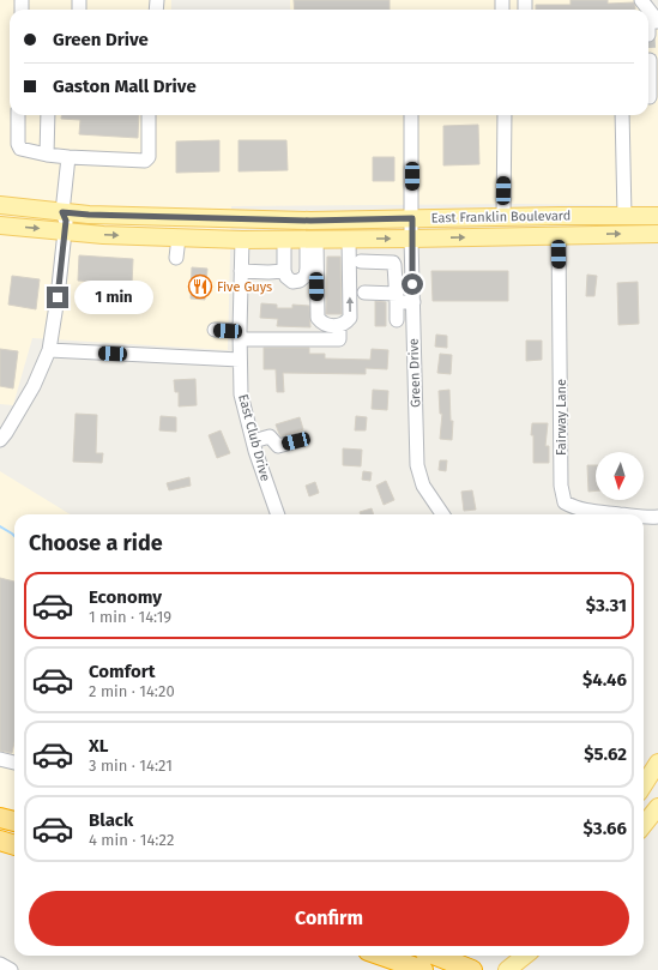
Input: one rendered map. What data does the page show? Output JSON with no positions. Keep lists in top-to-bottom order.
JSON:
{
  "streets": {
    "main road": ["East Franklin Boulevard"],
    "street": ["Green Drive", "Fairway Lane", "East Club Drive"]
  },
  "crossings": [
    ["East Franklin Boulevard", "Green Drive"],
    ["East Franklin Boulevard", "Fairway Lane"],
    ["East Franklin Boulevard", "East Club Drive"]
  ],
  "places": {
    "restaurant": ["Five Guys"]
  },
  "north": "bottom",
  "page": {
    "banner": ["Green Drive", "Gaston Mall Drive"],
    "bubble": "1 min",
    "heading": "Choose a ride",
    "list": [
      {
        "name": "Economy",
        "note": "1 min · 14:19",
        "value": "$3.31"
      },
      {
        "name": "Comfort",
        "note": "2 min · 14:20",
        "value": "$4.46"
      },
      {
        "name": "XL",
        "note": "3 min · 14:21",
        "value": "$5.62"
      },
      {
        "name": "Black",
        "note": "4 min · 14:22",
        "value": "$3.66"
      }
    ],
    "buttons": "Confirm"
  }
}
